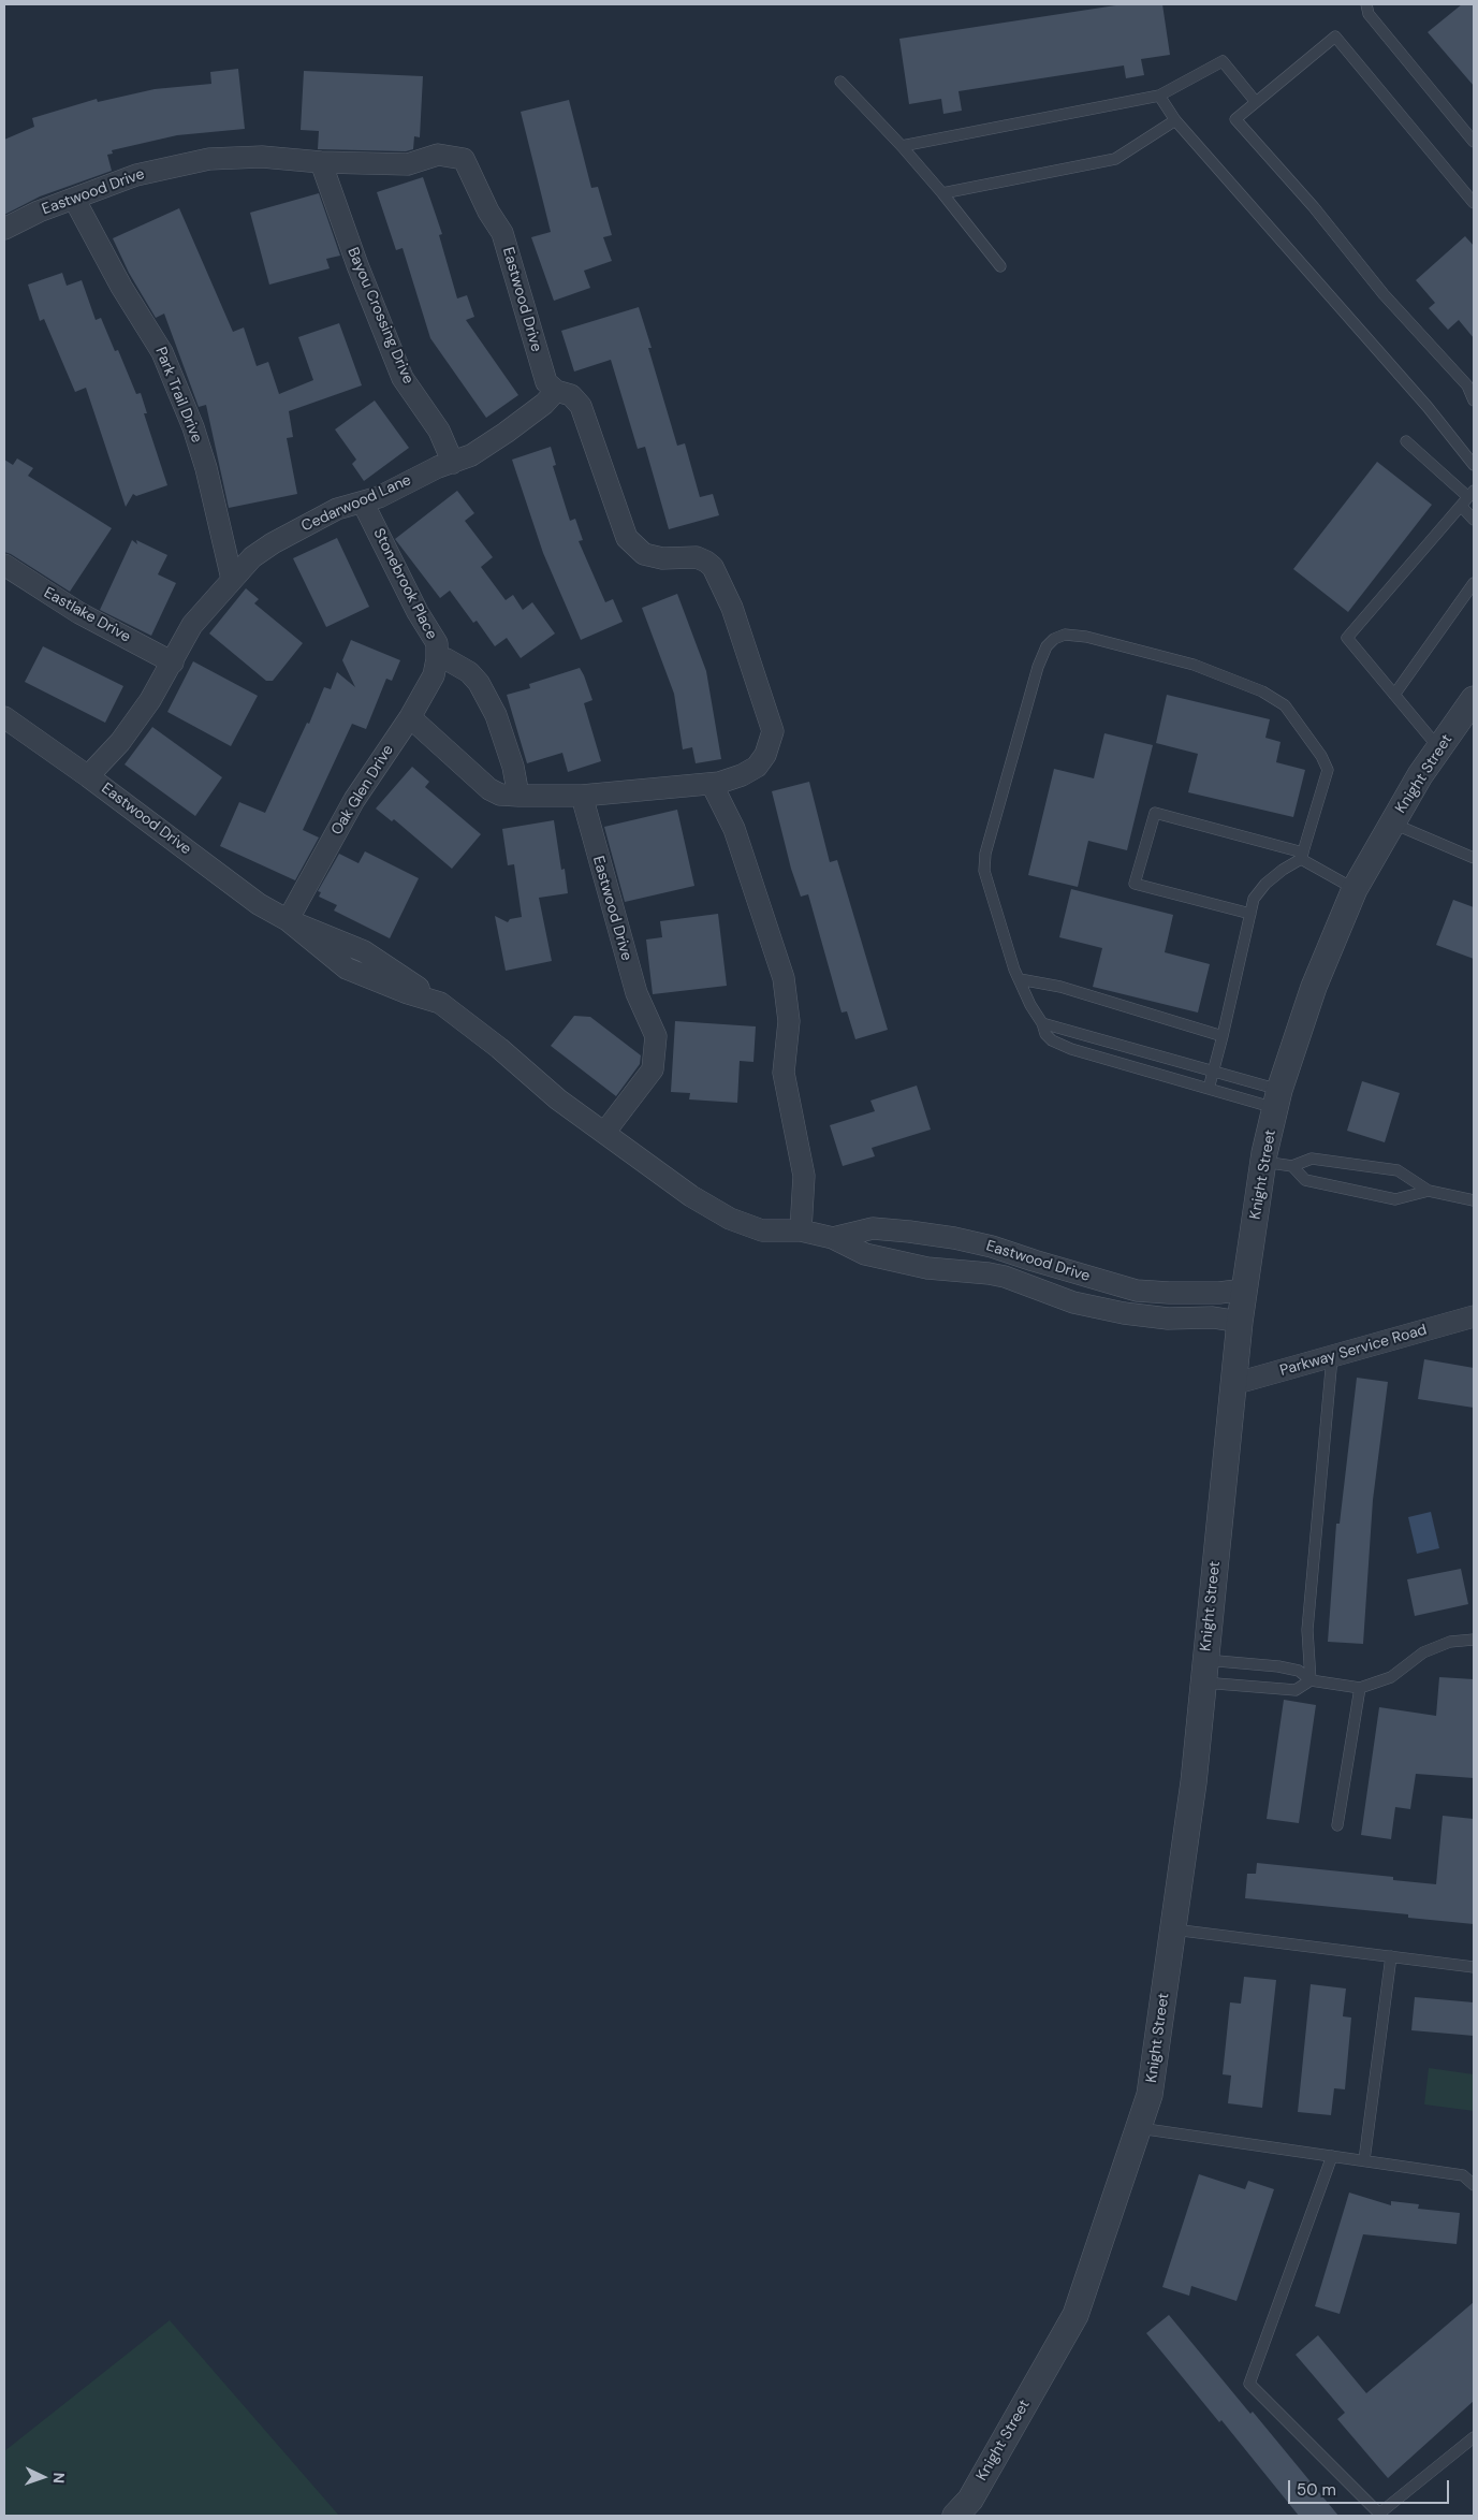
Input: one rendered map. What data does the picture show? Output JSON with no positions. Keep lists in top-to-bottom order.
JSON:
{
  "streets": {
    "street": [
      "Eastwood Drive",
      "Bayou Crossing Drive",
      "Park Trail Drive",
      "Cedarwood Lane",
      "Stonebrook Place",
      "Eastlake Drive",
      "Knight Street",
      "Oak Glen Drive",
      "Parkway Service Road"
    ]
  },
  "crossings": [
    ["Eastwood Drive", "Bayou Crossing Drive"],
    ["Eastwood Drive", "Park Trail Drive"],
    ["Eastwood Drive", "Cedarwood Lane"],
    ["Eastwood Drive", "Knight Street"],
    ["Eastwood Drive", "Oak Glen Drive"],
    ["Bayou Crossing Drive", "Cedarwood Lane"],
    ["Park Trail Drive", "Cedarwood Lane"],
    ["Cedarwood Lane", "Stonebrook Place"],
    ["Cedarwood Lane", "Eastlake Drive"],
    ["Stonebrook Place", "Oak Glen Drive"],
    ["Knight Street", "Parkway Service Road"]
  ],
  "scale_bar": "50 m",
  "north": "right"
}
